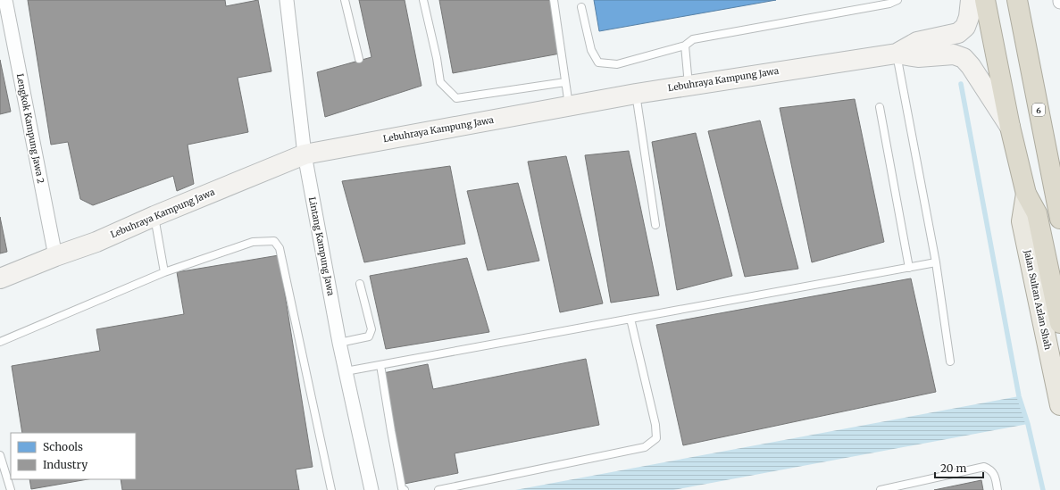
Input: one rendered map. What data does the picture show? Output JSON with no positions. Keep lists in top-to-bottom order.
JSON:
{
  "streets": {
    "highway": ["6", "Jalan Sultan Azlan Shah"],
    "street": ["Lebuhraya Kampung Jawa", "Lengkok Kampung Jawa 2", "Lintang Kampung Jawa"]
  },
  "crossings": [
    ["Lebuhraya Kampung Jawa", "Lengkok Kampung Jawa 2"],
    ["Lebuhraya Kampung Jawa", "Lintang Kampung Jawa"],
    ["Lebuhraya Kampung Jawa", "Jalan Sultan Azlan Shah"]
  ],
  "legend": ["Schools", "Industry"],
  "scale_bar": "20 m"
}
